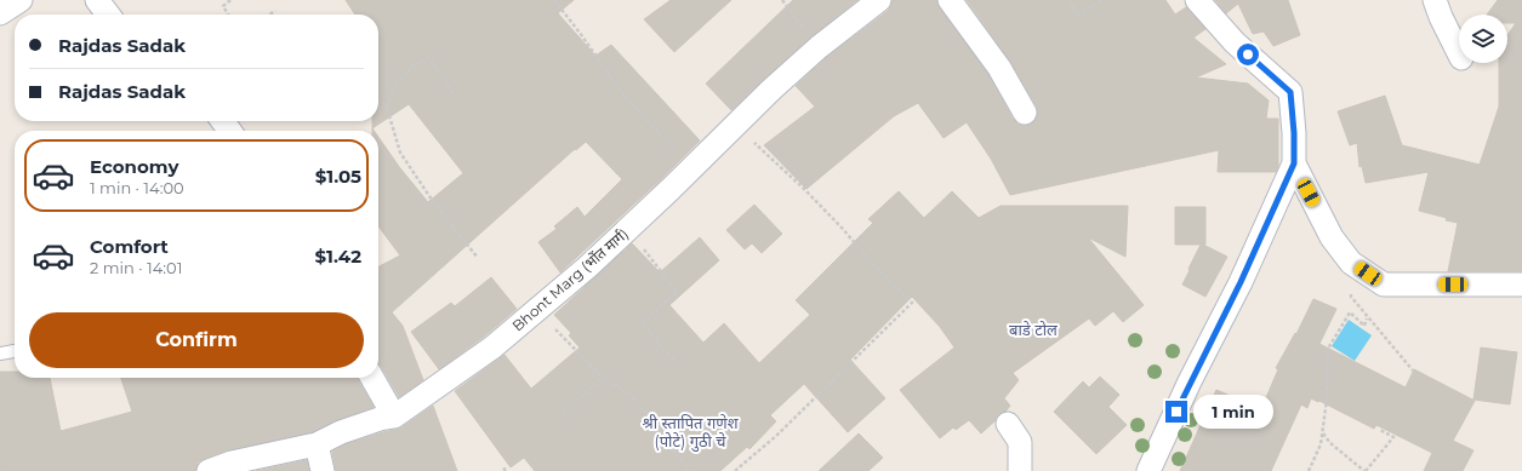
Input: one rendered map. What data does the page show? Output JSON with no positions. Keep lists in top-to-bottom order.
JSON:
{
  "streets": {
    "street": ["Bhont Marg (भाेंत मार्ग)"]
  },
  "districts": ["बाडे टोल", "श्री स्तापित गणेश (पोटे) गुठी चे"],
  "page": {
    "banner": ["Rajdas Sadak", "Rajdas Sadak"],
    "list": [
      {
        "name": "Economy",
        "note": "1 min · 14:00",
        "value": "$1.05"
      },
      {
        "name": "Comfort",
        "note": "2 min · 14:01",
        "value": "$1.42"
      }
    ],
    "buttons": "Confirm",
    "bubble": "1 min"
  }
}
